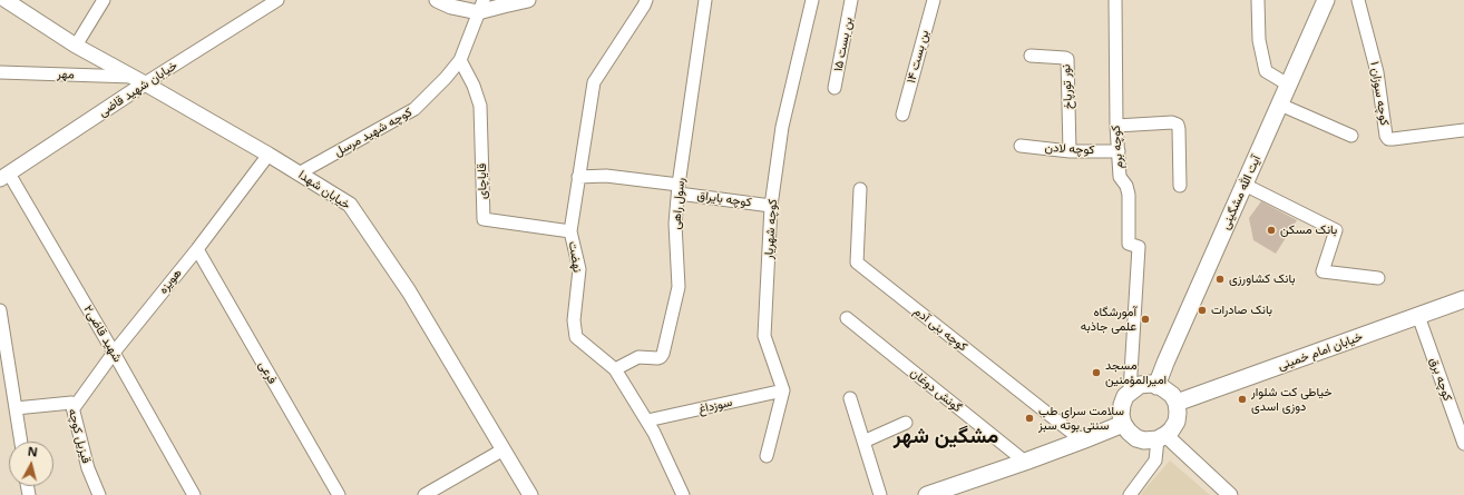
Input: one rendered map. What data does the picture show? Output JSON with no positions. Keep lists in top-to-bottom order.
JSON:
{
  "streets": {
    "main road": ["آیت الله مشگینی", "خیابان امام خمینی"],
    "street": [
      "بن بست ۱۵",
      "بن بست ۱۴",
      "مهر",
      "نور تورپاخ",
      "خیابان شهید قاضی",
      "کوچه سوزان ۱",
      "کوچه شهید مرسل",
      "کوچه برم",
      "کوچه لادن",
      "قایاچای",
      "خیابان شهدا",
      "کوچه بایراق",
      "رسول راهی",
      "کوچه شهریار",
      "نهضت",
      "هویزه",
      "کوچه بنی آدم",
      "شهید قاضی۲",
      "فرعی",
      "کوچه برق",
      "گونش دوغان",
      "سوزداغ",
      "قیزیل کوچه"
    ]
  },
  "crossings": [
    ["مهر", "خیابان شهید قاضی"],
    ["مهر", "خیابان شهدا"],
    ["نور تورپاخ", "کوچه لادن"],
    ["خیابان شهید قاضی", "خیابان شهدا"],
    ["خیابان شهید قاضی", "شهید قاضی۲"],
    ["کوچه شهید مرسل", "قایاچای"],
    ["کوچه شهید مرسل", "خیابان شهدا"],
    ["کوچه برم", "کوچه لادن"],
    ["کوچه برم", "آیت الله مشگینی"],
    ["کوچه برم", "خیابان امام خمینی"],
    ["قایاچای", "نهضت"],
    ["خیابان شهدا", "هویزه"],
    ["آیت الله مشگینی", "خیابان امام خمینی"],
    ["کوچه بایراق", "رسول راهی"],
    ["کوچه بایراق", "کوچه شهریار"],
    ["کوچه بایراق", "نهضت"],
    ["رسول راهی", "نهضت"],
    ["کوچه شهریار", "سوزداغ"],
    ["نهضت", "سوزداغ"],
    ["هویزه", "شهید قاضی۲"],
    ["هویزه", "فرعی"],
    ["هویزه", "قیزیل کوچه"],
    ["خیابان امام خمینی", "کوچه برق"]
  ],
  "districts": ["مشگین شهر"],
  "places": [
    "بانک مسکن",
    "بانک کشاورزی",
    "بانک صادرات",
    "آمورشگاه علمی جاذبه",
    "مسجد امیرالمؤمنین",
    "خیاطی کت شلوار دوزی اسدی",
    "سلامت سرای طب سنتی بوته سبز"
  ],
  "north": "top"
}
